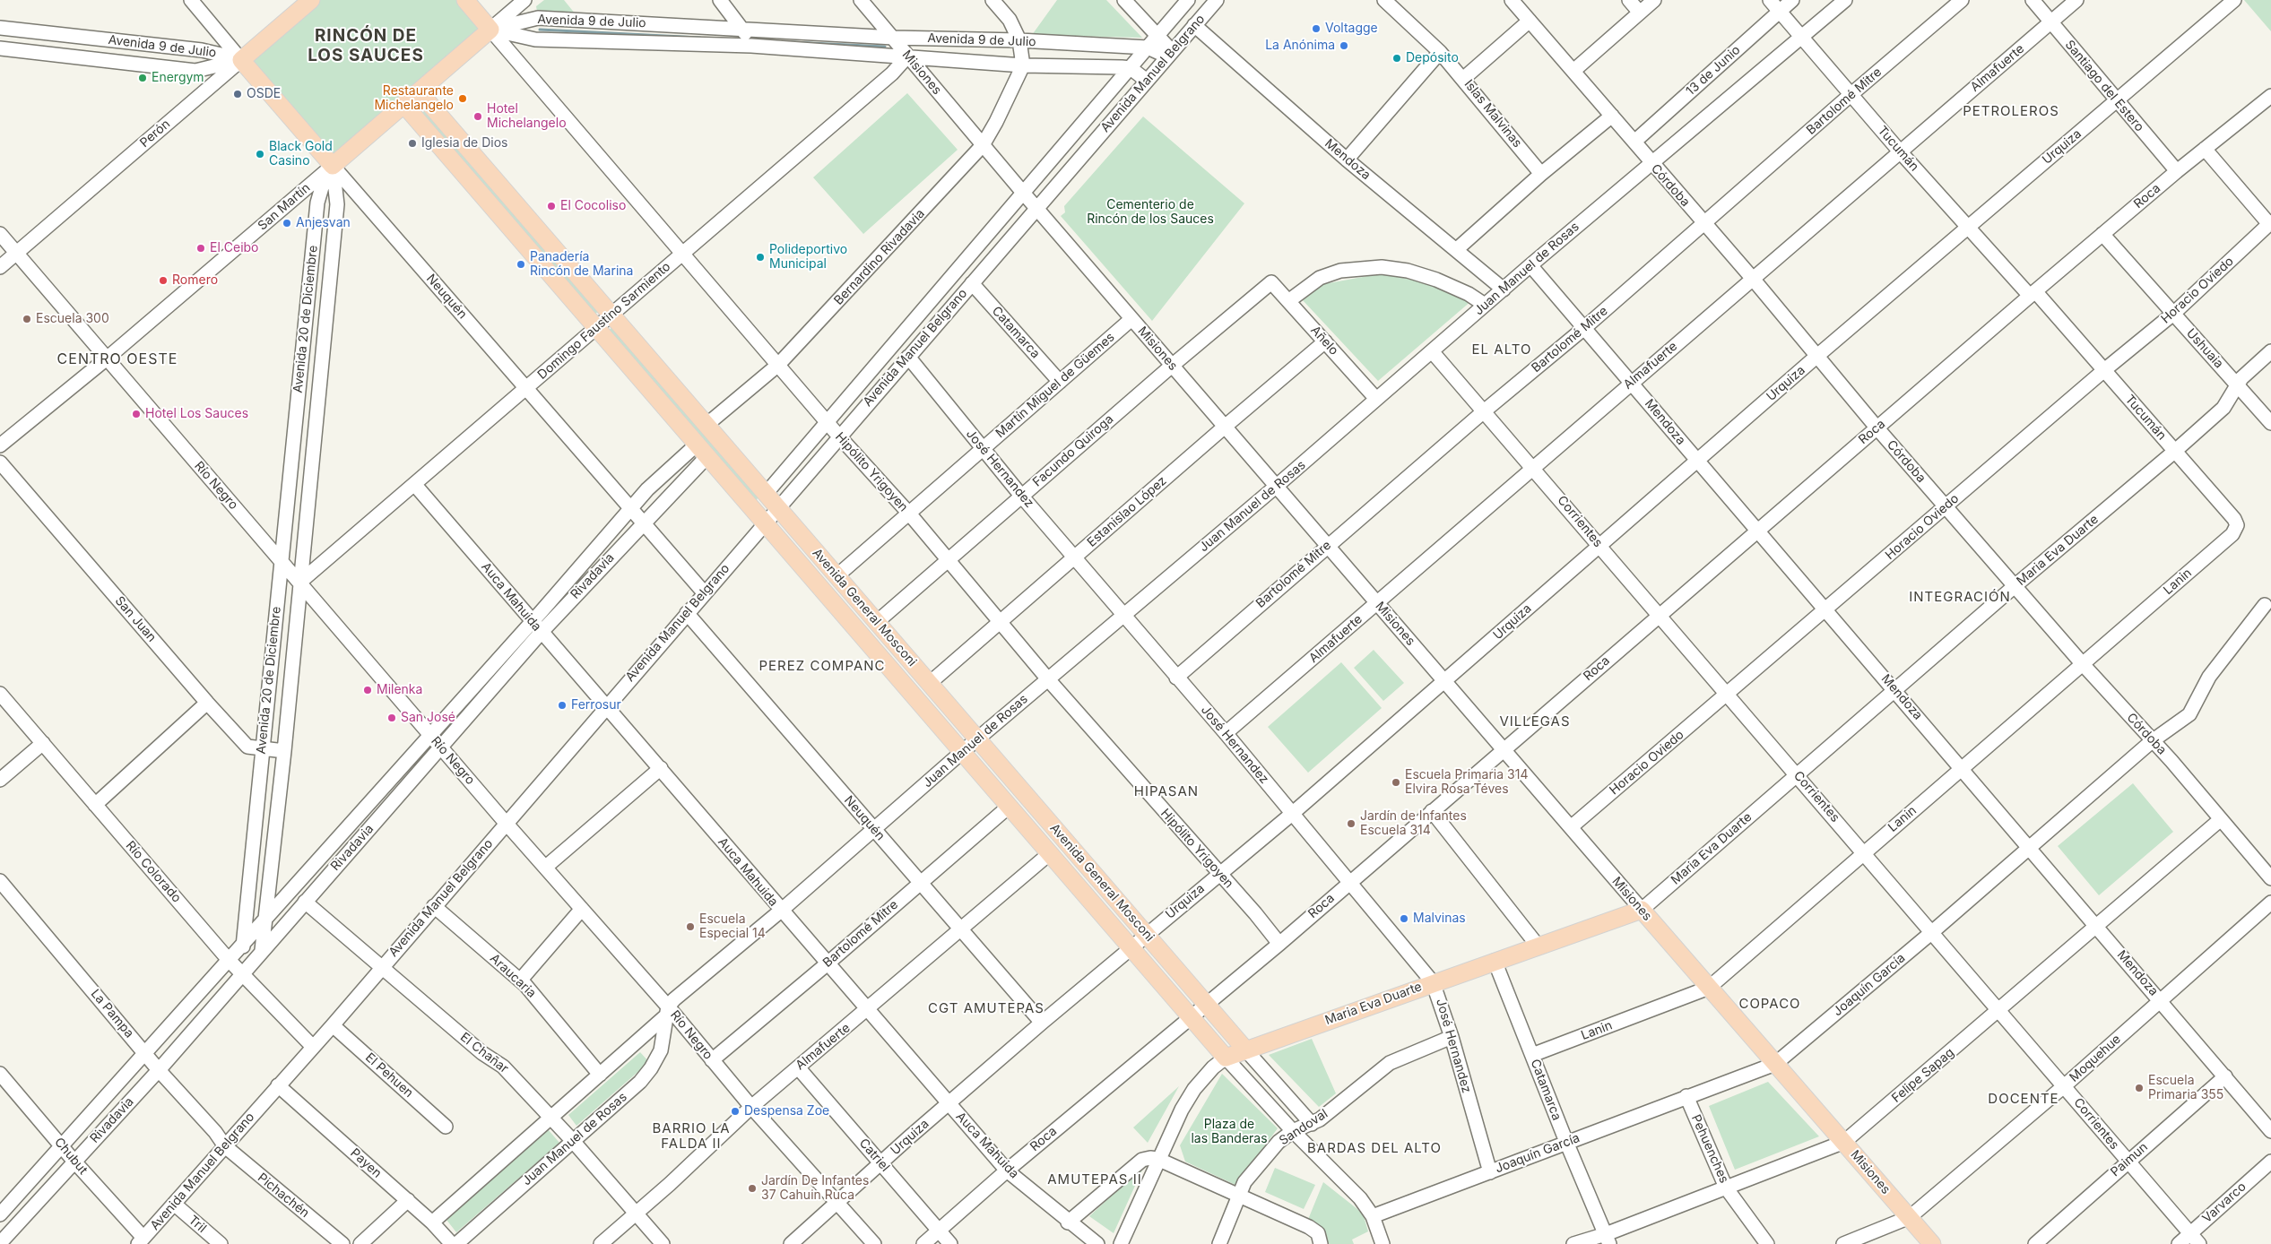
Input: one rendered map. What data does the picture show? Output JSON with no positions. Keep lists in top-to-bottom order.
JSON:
{
  "streets": {
    "main road": [
      "Misiones",
      "Perón",
      "San Martín",
      "Neuquén",
      "Hipólito Yrigoyen",
      "Maria Eva Duarte",
      "Avenida General Mosconi"
    ],
    "street": [
      "Avenida 9 de Julio",
      "Almafuerte",
      "13 de Junio",
      "Avenida Manuel Belgrano",
      "Santiago del Estero",
      "Bartolomé Mitre",
      "Islas Malvinas",
      "Urquiza",
      "Tucumán",
      "Mendoza",
      "Córdoba",
      "Roca",
      "Bernardino Rivadavia",
      "Juan Manuel de Rosas",
      "Horacio Oviedo",
      "Avenida 20 de Diciembre",
      "Domingo Faustino Sarmiento",
      "Catamarca",
      "Añelo",
      "Ushuaia",
      "Martín Miguel de Güemes",
      "Facundo Quiroga",
      "José Hernandez",
      "Río Negro",
      "Estanislao López",
      "Corrientes",
      "Rivadavia",
      "Lanin",
      "Auca Mahuida",
      "San Juan",
      "Río Colorado",
      "Araucaria",
      "Joaquín García",
      "La Pampa",
      "El Chañar",
      "Moquehue",
      "El Pehuen",
      "Felipe Sapag",
      "Sandoval",
      "Pehuenches",
      "Catriel",
      "Chubut",
      "Paimun",
      "Payen",
      "Pichachén",
      "Varvarco",
      "Tril"
    ]
  },
  "crossings": [
    ["Avenida 9 de Julio", "Misiones"],
    ["Avenida 9 de Julio", "Avenida Manuel Belgrano"],
    ["Avenida 9 de Julio", "Perón"],
    ["Avenida 9 de Julio", "San Martín"],
    ["Avenida 9 de Julio", "Bernardino Rivadavia"],
    ["Avenida 9 de Julio", "Neuquén"],
    ["Avenida 9 de Julio", "Domingo Faustino Sarmiento"],
    ["Avenida 9 de Julio", "Hipólito Yrigoyen"],
    ["Almafuerte", "Misiones"],
    ["Almafuerte", "Santiago del Estero"],
    ["Almafuerte", "Tucumán"],
    ["Almafuerte", "Mendoza"],
    ["Almafuerte", "Córdoba"],
    ["Almafuerte", "Neuquén"],
    ["Almafuerte", "José Hernandez"],
    ["Almafuerte", "Río Negro"],
    ["Almafuerte", "Corrientes"],
    ["Almafuerte", "Auca Mahuida"],
    ["Almafuerte", "Avenida General Mosconi"],
    ["Almafuerte", "El Chañar"],
    ["Almafuerte", "Catriel"],
    ["13 de Junio", "Tucumán"],
    ["13 de Junio", "Córdoba"],
    ["Misiones", "Avenida Manuel Belgrano"],
    ["Misiones", "Bartolomé Mitre"],
    ["Misiones", "Urquiza"],
    ["Misiones", "Roca"],
    ["Misiones", "Bernardino Rivadavia"],
    ["Misiones", "Juan Manuel de Rosas"],
    ["Misiones", "Horacio Oviedo"],
    ["Misiones", "Domingo Faustino Sarmiento"],
    ["Misiones", "Martín Miguel de Güemes"],
    ["Misiones", "Facundo Quiroga"],
    ["Misiones", "Estanislao López"],
    ["Misiones", "Maria Eva Duarte"],
    ["Misiones", "Lanin"],
    ["Misiones", "Joaquín García"],
    ["Misiones", "Moquehue"],
    ["Misiones", "Felipe Sapag"],
    ["Avenida Manuel Belgrano", "Mendoza"],
    ["Avenida Manuel Belgrano", "Neuquén"],
    ["Avenida Manuel Belgrano", "Catamarca"],
    ["Avenida Manuel Belgrano", "José Hernandez"],
    ["Avenida Manuel Belgrano", "Hipólito Yrigoyen"],
    ["Avenida Manuel Belgrano", "Río Negro"],
    ["Avenida Manuel Belgrano", "Auca Mahuida"],
    ["Avenida Manuel Belgrano", "Avenida General Mosconi"],
    ["Avenida Manuel Belgrano", "Río Colorado"],
    ["Avenida Manuel Belgrano", "Araucaria"],
    ["Avenida Manuel Belgrano", "La Pampa"],
    ["Avenida Manuel Belgrano", "El Chañar"],
    ["Avenida Manuel Belgrano", "El Pehuen"],
    ["Avenida Manuel Belgrano", "Chubut"],
    ["Avenida Manuel Belgrano", "Payen"],
    ["Avenida Manuel Belgrano", "Pichachén"],
    ["Avenida Manuel Belgrano", "Tril"],
    ["Santiago del Estero", "Urquiza"],
    ["Santiago del Estero", "Roca"],
    ["Bartolomé Mitre", "Tucumán"],
    ["Bartolomé Mitre", "Mendoza"],
    ["Bartolomé Mitre", "Córdoba"],
    ["Bartolomé Mitre", "Neuquén"],
    ["Bartolomé Mitre", "José Hernandez"],
    ["Bartolomé Mitre", "Río Negro"],
    ["Bartolomé Mitre", "Corrientes"],
    ["Bartolomé Mitre", "Auca Mahuida"],
    ["Bartolomé Mitre", "Avenida General Mosconi"],
    ["Perón", "Neuquén"],
    ["Perón", "Río Negro"],
    ["Urquiza", "Tucumán"],
    ["Urquiza", "Mendoza"],
    ["Urquiza", "Córdoba"],
    ["Urquiza", "Neuquén"],
    ["Urquiza", "José Hernandez"],
    ["Urquiza", "Hipólito Yrigoyen"],
    ["Urquiza", "Río Negro"],
    ["Urquiza", "Corrientes"],
    ["Urquiza", "Auca Mahuida"],
    ["Urquiza", "Avenida General Mosconi"],
    ["Urquiza", "Catriel"],
    ["Tucumán", "Roca"],
    ["Tucumán", "Juan Manuel de Rosas"],
    ["Tucumán", "Horacio Oviedo"],
    ["Tucumán", "Maria Eva Duarte"],
    ["Tucumán", "Lanin"],
    ["Mendoza", "Roca"],
    ["Mendoza", "Juan Manuel de Rosas"],
    ["Mendoza", "Horacio Oviedo"],
    ["Mendoza", "Maria Eva Duarte"],
    ["Mendoza", "Lanin"],
    ["Mendoza", "Joaquín García"],
    ["Mendoza", "Moquehue"],
    ["Mendoza", "Felipe Sapag"],
    ["Mendoza", "Paimun"],
    ["Córdoba", "Roca"],
    ["Córdoba", "Juan Manuel de Rosas"],
    ["Córdoba", "Horacio Oviedo"],
    ["Córdoba", "Maria Eva Duarte"],
    ["Córdoba", "Lanin"],
    ["Córdoba", "Joaquín García"],
    ["Córdoba", "Felipe Sapag"],
    ["Roca", "Ushuaia"],
    ["Roca", "José Hernandez"],
    ["Roca", "Hipólito Yrigoyen"],
    ["Roca", "Corrientes"],
    ["Roca", "Auca Mahuida"],
    ["Roca", "Avenida General Mosconi"],
    ["Roca", "Catriel"],
    ["San Martín", "Neuquén"],
    ["San Martín", "Avenida 20 de Diciembre"],
    ["San Martín", "Hipólito Yrigoyen"],
    ["San Martín", "Río Negro"],
    ["San Martín", "Avenida General Mosconi"],
    ["Bernardino Rivadavia", "Hipólito Yrigoyen"],
    ["Bernardino Rivadavia", "Avenida General Mosconi"],
    ["Juan Manuel de Rosas", "Neuquén"],
    ["Juan Manuel de Rosas", "Añelo"],
    ["Juan Manuel de Rosas", "José Hernandez"],
    ["Juan Manuel de Rosas", "Hipólito Yrigoyen"],
    ["Juan Manuel de Rosas", "Río Negro"],
    ["Juan Manuel de Rosas", "Corrientes"],
    ["Juan Manuel de Rosas", "Auca Mahuida"],
    ["Juan Manuel de Rosas", "Avenida General Mosconi"],
    ["Juan Manuel de Rosas", "Araucaria"],
    ["Juan Manuel de Rosas", "El Chañar"],
    ["Juan Manuel de Rosas", "Payen"],
    ["Horacio Oviedo", "Ushuaia"],
    ["Horacio Oviedo", "Corrientes"],
    ["Neuquén", "Avenida 20 de Diciembre"],
    ["Neuquén", "Domingo Faustino Sarmiento"],
    ["Neuquén", "Rivadavia"],
    ["Avenida 20 de Diciembre", "Domingo Faustino Sarmiento"],
    ["Avenida 20 de Diciembre", "Río Negro"],
    ["Avenida 20 de Diciembre", "Rivadavia"],
    ["Avenida 20 de Diciembre", "San Juan"],
    ["Domingo Faustino Sarmiento", "Hipólito Yrigoyen"],
    ["Domingo Faustino Sarmiento", "Río Negro"],
    ["Domingo Faustino Sarmiento", "Auca Mahuida"],
    ["Domingo Faustino Sarmiento", "Avenida General Mosconi"],
    ["Catamarca", "Martín Miguel de Güemes"],
    ["Catamarca", "Maria Eva Duarte"],
    ["Catamarca", "Lanin"],
    ["Catamarca", "Joaquín García"],
    ["Catamarca", "Felipe Sapag"],
    ["Añelo", "Facundo Quiroga"],
    ["Añelo", "Estanislao López"],
    ["Ushuaia", "Maria Eva Duarte"],
    ["Martín Miguel de Güemes", "José Hernandez"],
    ["Martín Miguel de Güemes", "Hipólito Yrigoyen"],
    ["Martín Miguel de Güemes", "Avenida General Mosconi"],
    ["Facundo Quiroga", "José Hernandez"],
    ["Facundo Quiroga", "Hipólito Yrigoyen"],
    ["Facundo Quiroga", "Avenida General Mosconi"],
    ["José Hernandez", "Estanislao López"],
    ["José Hernandez", "Maria Eva Duarte"],
    ["José Hernandez", "Joaquín García"],
    ["José Hernandez", "Sandoval"],
    ["Hipólito Yrigoyen", "Estanislao López"],
    ["Río Negro", "Rivadavia"],
    ["Estanislao López", "Avenida General Mosconi"],
    ["Corrientes", "Maria Eva Duarte"],
    ["Corrientes", "Lanin"],
    ["Corrientes", "Joaquín García"],
    ["Corrientes", "Moquehue"],
    ["Corrientes", "Felipe Sapag"],
    ["Corrientes", "Paimun"],
    ["Corrientes", "Varvarco"],
    ["Maria Eva Duarte", "Avenida General Mosconi"],
    ["Rivadavia", "Auca Mahuida"],
    ["Rivadavia", "Avenida General Mosconi"],
    ["Rivadavia", "Río Colorado"],
    ["Rivadavia", "La Pampa"],
    ["Rivadavia", "El Chañar"],
    ["Rivadavia", "Chubut"],
    ["Avenida General Mosconi", "Joaquín García"],
    ["Avenida General Mosconi", "Sandoval"],
    ["Joaquín García", "Pehuenches"],
    ["La Pampa", "Pichachén"],
    ["Felipe Sapag", "Pehuenches"]
  ],
  "districts": [
    "RINCÓN DE LOS SAUCES",
    "PETROLEROS",
    "EL ALTO",
    "CENTRO OESTE",
    "INTEGRACIÓN",
    "PEREZ COMPANC",
    "VILLEGAS",
    "HIPASAN",
    "COPACO",
    "CGT AMUTEPAS",
    "DOCENTE",
    "BARRIO LA FALDA II",
    "BARDAS DEL ALTO",
    "AMUTEPAS II"
  ],
  "parks": ["Cementerio de Rincón de los Sauces", "Plaza de las Banderas"],
  "places": [
    "Voltagge",
    "La Anónima",
    "Depósito",
    "Energym",
    "OSDE",
    "Restaurante Michelangelo",
    "Hotel Michelangelo",
    "Iglesia de Dios",
    "Black Gold Casino",
    "El Cocoliso",
    "Anjesvan",
    "El Ceibo",
    "Polideportivo Municipal",
    "Panadería Rincón de Marina",
    "Romero",
    "Escuela 300",
    "Hotel Los Sauces",
    "Milenka",
    "Ferrosur",
    "San José",
    "Escuela Primaria 314 Elvira Rosa Téves",
    "Jardín de Infantes Escuela 314",
    "Malvinas",
    "Escuela Especial 14",
    "Escuela Primaria 355",
    "Despensa Zoe",
    "Jardín De Infantes 37 Cahuin Ruca"
  ]
}
